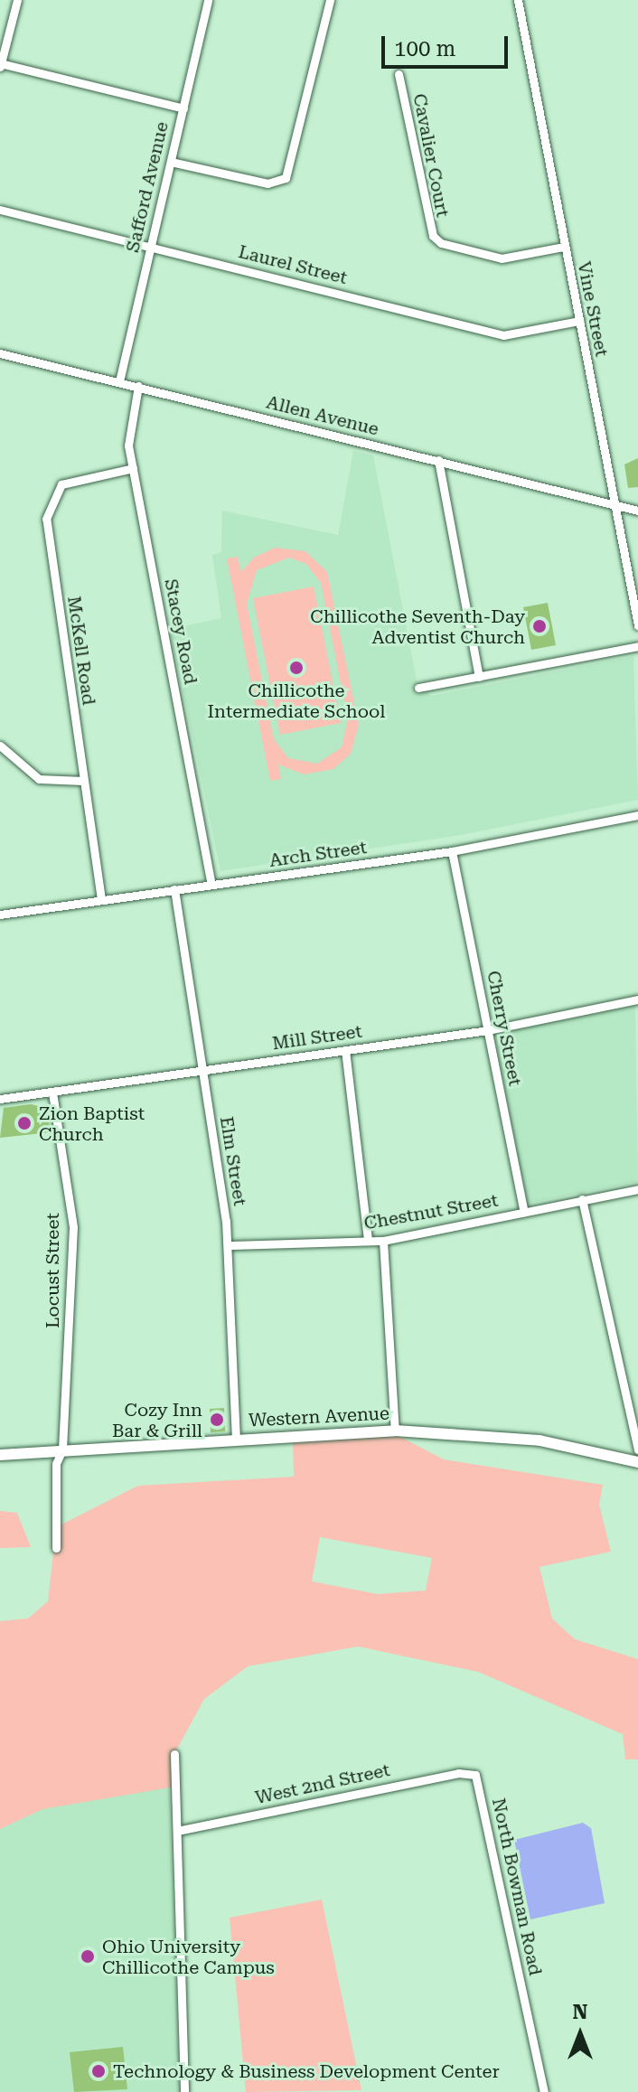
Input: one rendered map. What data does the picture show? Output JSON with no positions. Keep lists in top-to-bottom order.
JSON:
{
  "streets": {
    "main road": ["Western Avenue"],
    "street": [
      "Cavalier Court",
      "Safford Avenue",
      "Laurel Street",
      "Vine Street",
      "Allen Avenue",
      "Stacey Road",
      "McKell Road",
      "Arch Street",
      "Cherry Street",
      "Mill Street",
      "Elm Street",
      "Chestnut Street",
      "Locust Street",
      "West 2nd Street",
      "North Bowman Road"
    ]
  },
  "crossings": [
    ["Cavalier Court", "Vine Street"],
    ["Safford Avenue", "Laurel Street"],
    ["Safford Avenue", "Allen Avenue"],
    ["Laurel Street", "Vine Street"],
    ["Vine Street", "Allen Avenue"],
    ["Allen Avenue", "Stacey Road"],
    ["Stacey Road", "McKell Road"],
    ["Stacey Road", "Arch Street"],
    ["McKell Road", "Arch Street"],
    ["Arch Street", "Cherry Street"],
    ["Arch Street", "Elm Street"],
    ["Cherry Street", "Mill Street"],
    ["Cherry Street", "Chestnut Street"],
    ["Mill Street", "Elm Street"],
    ["Mill Street", "Locust Street"],
    ["Elm Street", "Chestnut Street"],
    ["Elm Street", "Western Avenue"],
    ["Locust Street", "Western Avenue"],
    ["West 2nd Street", "North Bowman Road"]
  ],
  "places": [
    "Chillicothe Seventh-Day Adventist Church",
    "Chillicothe Intermediate School",
    "Zion Baptist Church",
    "Cozy Inn Bar & Grill",
    "Ohio University Chillicothe Campus",
    "Technology & Business Development Center"
  ],
  "scale_bar": "100 m",
  "north": "top"
}
